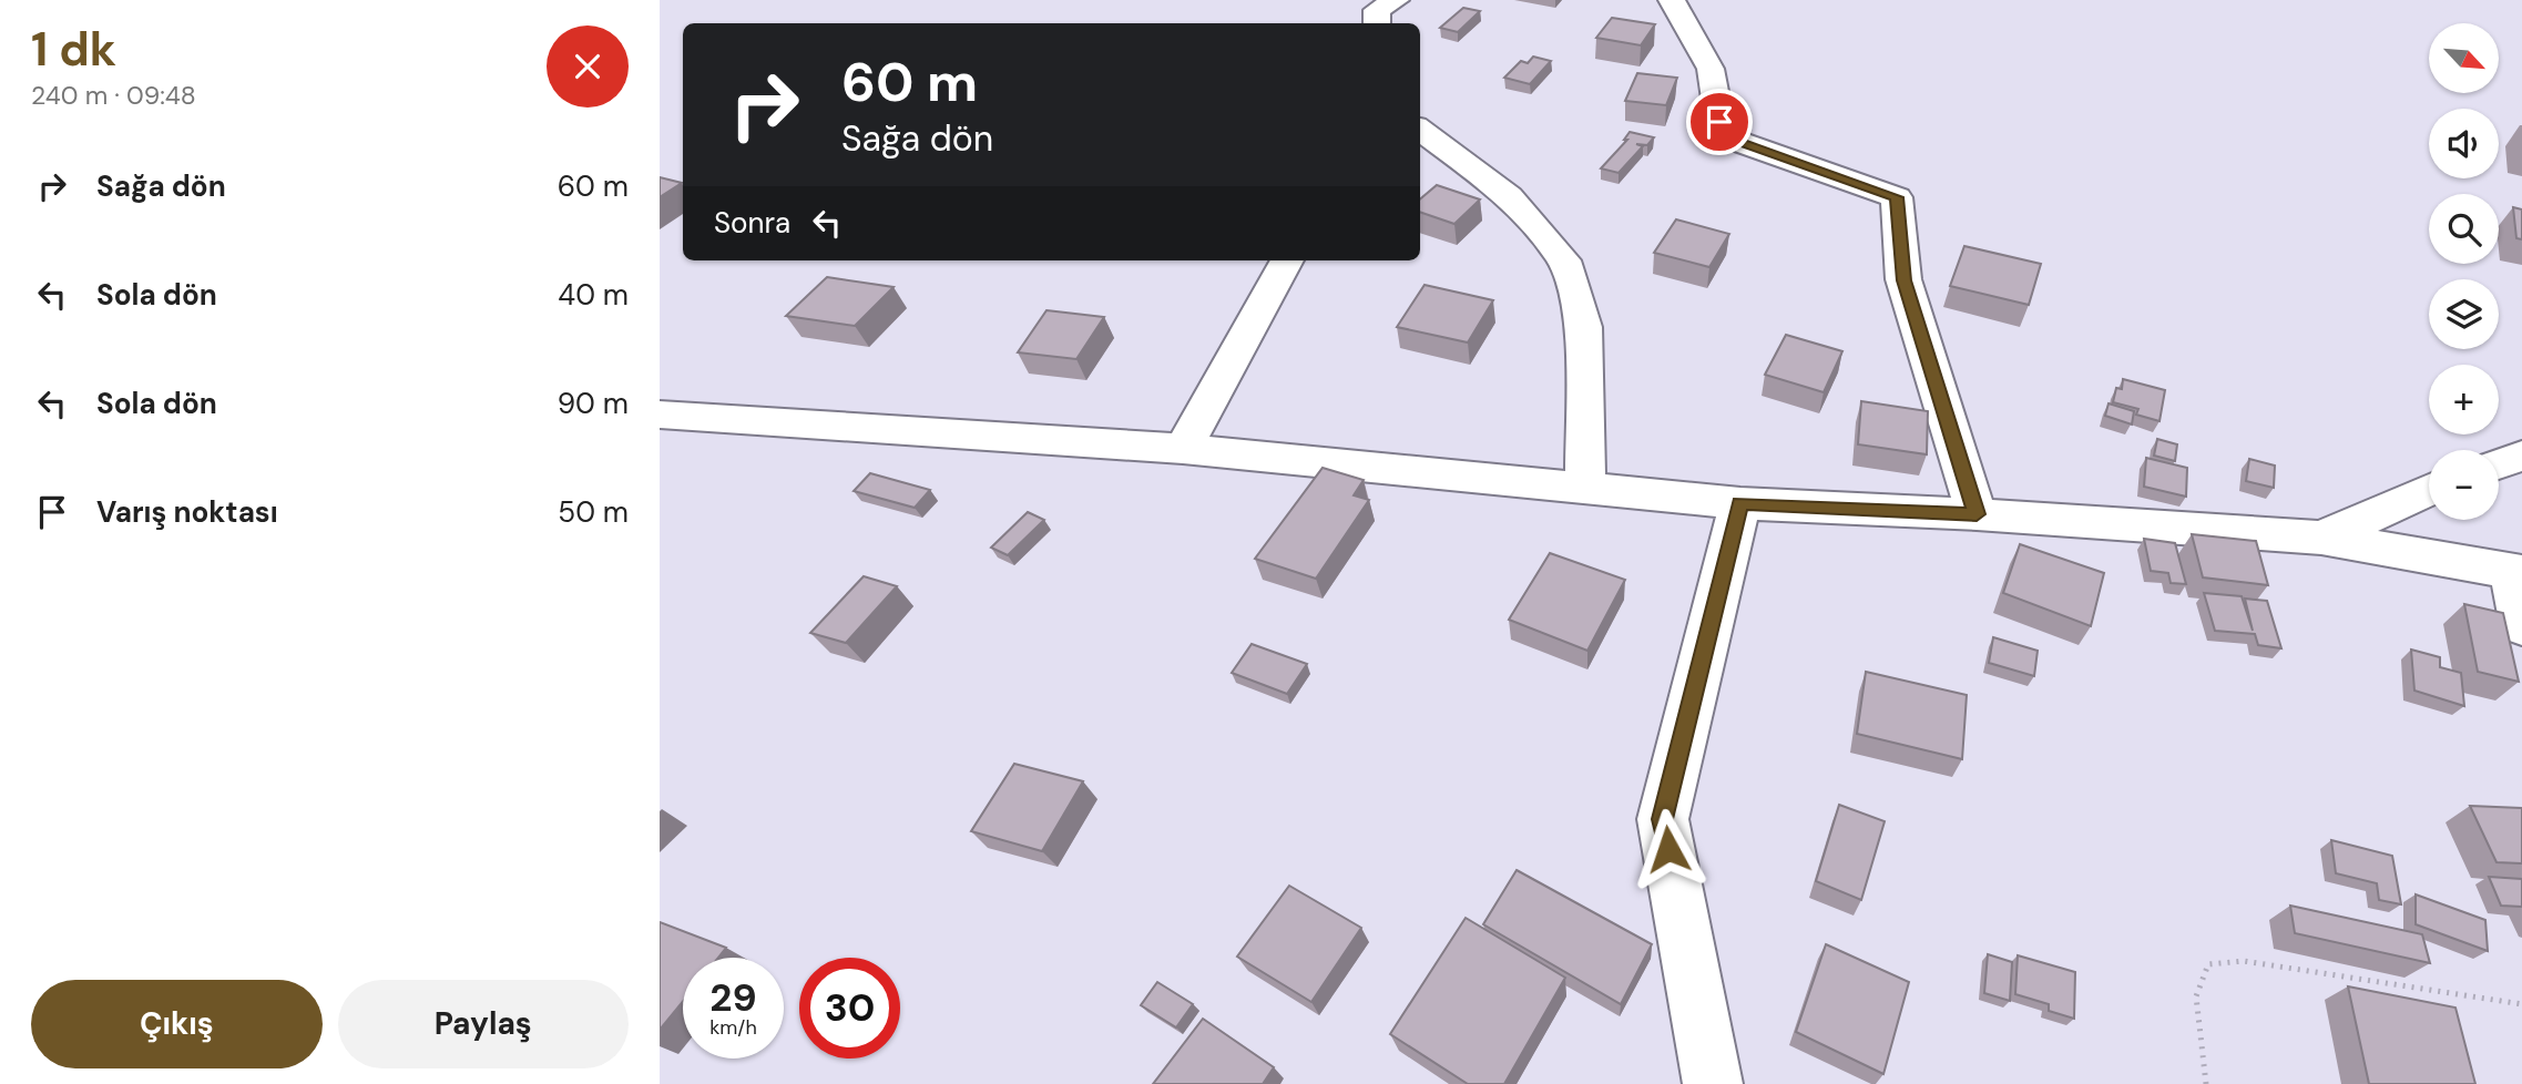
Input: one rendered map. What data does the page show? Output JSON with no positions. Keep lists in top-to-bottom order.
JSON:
{
  "north": "bottom right",
  "page": {
    "heading": ["1 dk", "240 m · 09:48"],
    "map_buttons": ["+", "−"],
    "turn": ["60 m", "Sağa dön"],
    "list": [
      {
        "name": "Sağa dön",
        "value": "60 m"
      },
      {
        "name": "Sola dön",
        "value": "40 m"
      },
      {
        "name": "Sola dön",
        "value": "90 m"
      },
      {
        "name": "Varış noktası",
        "value": "50 m"
      }
    ],
    "then": "Sonra",
    "speed": "29 km/h",
    "limit": "30",
    "buttons": ["Çıkış", "Paylaş"]
  }
}
